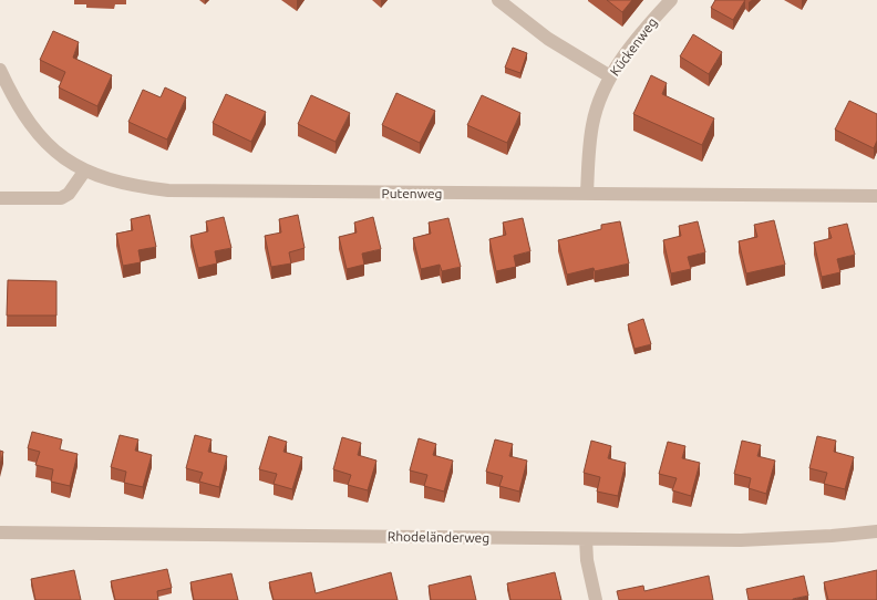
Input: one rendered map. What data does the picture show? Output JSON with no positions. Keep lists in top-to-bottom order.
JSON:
{
  "streets": {
    "street": ["Kückenweg", "Putenweg", "Rhodeländerweg"]
  },
  "crossings": [
    ["Kückenweg", "Putenweg"]
  ]
}
